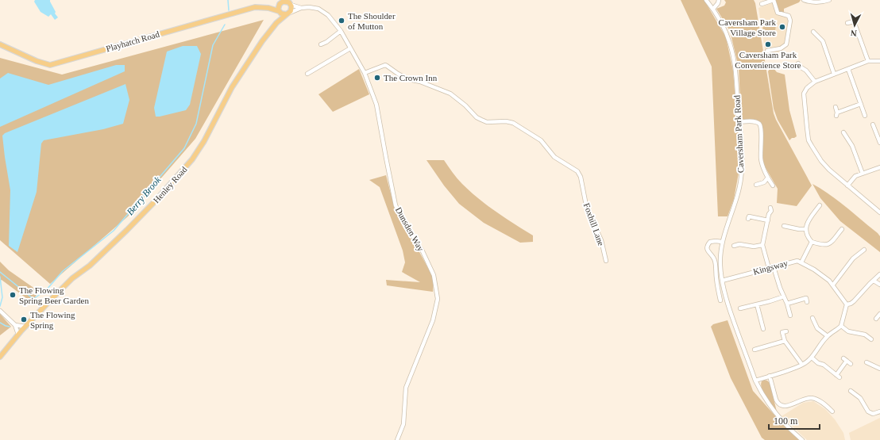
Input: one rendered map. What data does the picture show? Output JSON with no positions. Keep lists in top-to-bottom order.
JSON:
{
  "streets": {
    "main road": ["Playhatch Road", "Henley Road"],
    "street": [
      "Caversham Park Road",
      "Foxhill Lane",
      "Dunsden Way",
      "Kingsway"
    ]
  },
  "crossings": [
    ["Playhatch Road", "Henley Road"],
    ["Playhatch Road", "Dunsden Way"],
    ["Caversham Park Road", "Kingsway"],
    ["Henley Road", "Dunsden Way"],
    ["Foxhill Lane", "Dunsden Way"]
  ],
  "water": ["Berry Brook"],
  "places": [
    "The Shoulder of Mutton",
    "Caversham Park Village Store",
    "Caversham Park Convenience Store",
    "The Crown Inn",
    "The Flowing Spring Beer Garden",
    "The Flowing Spring"
  ],
  "scale_bar": "100 m",
  "north": "bottom"
}
